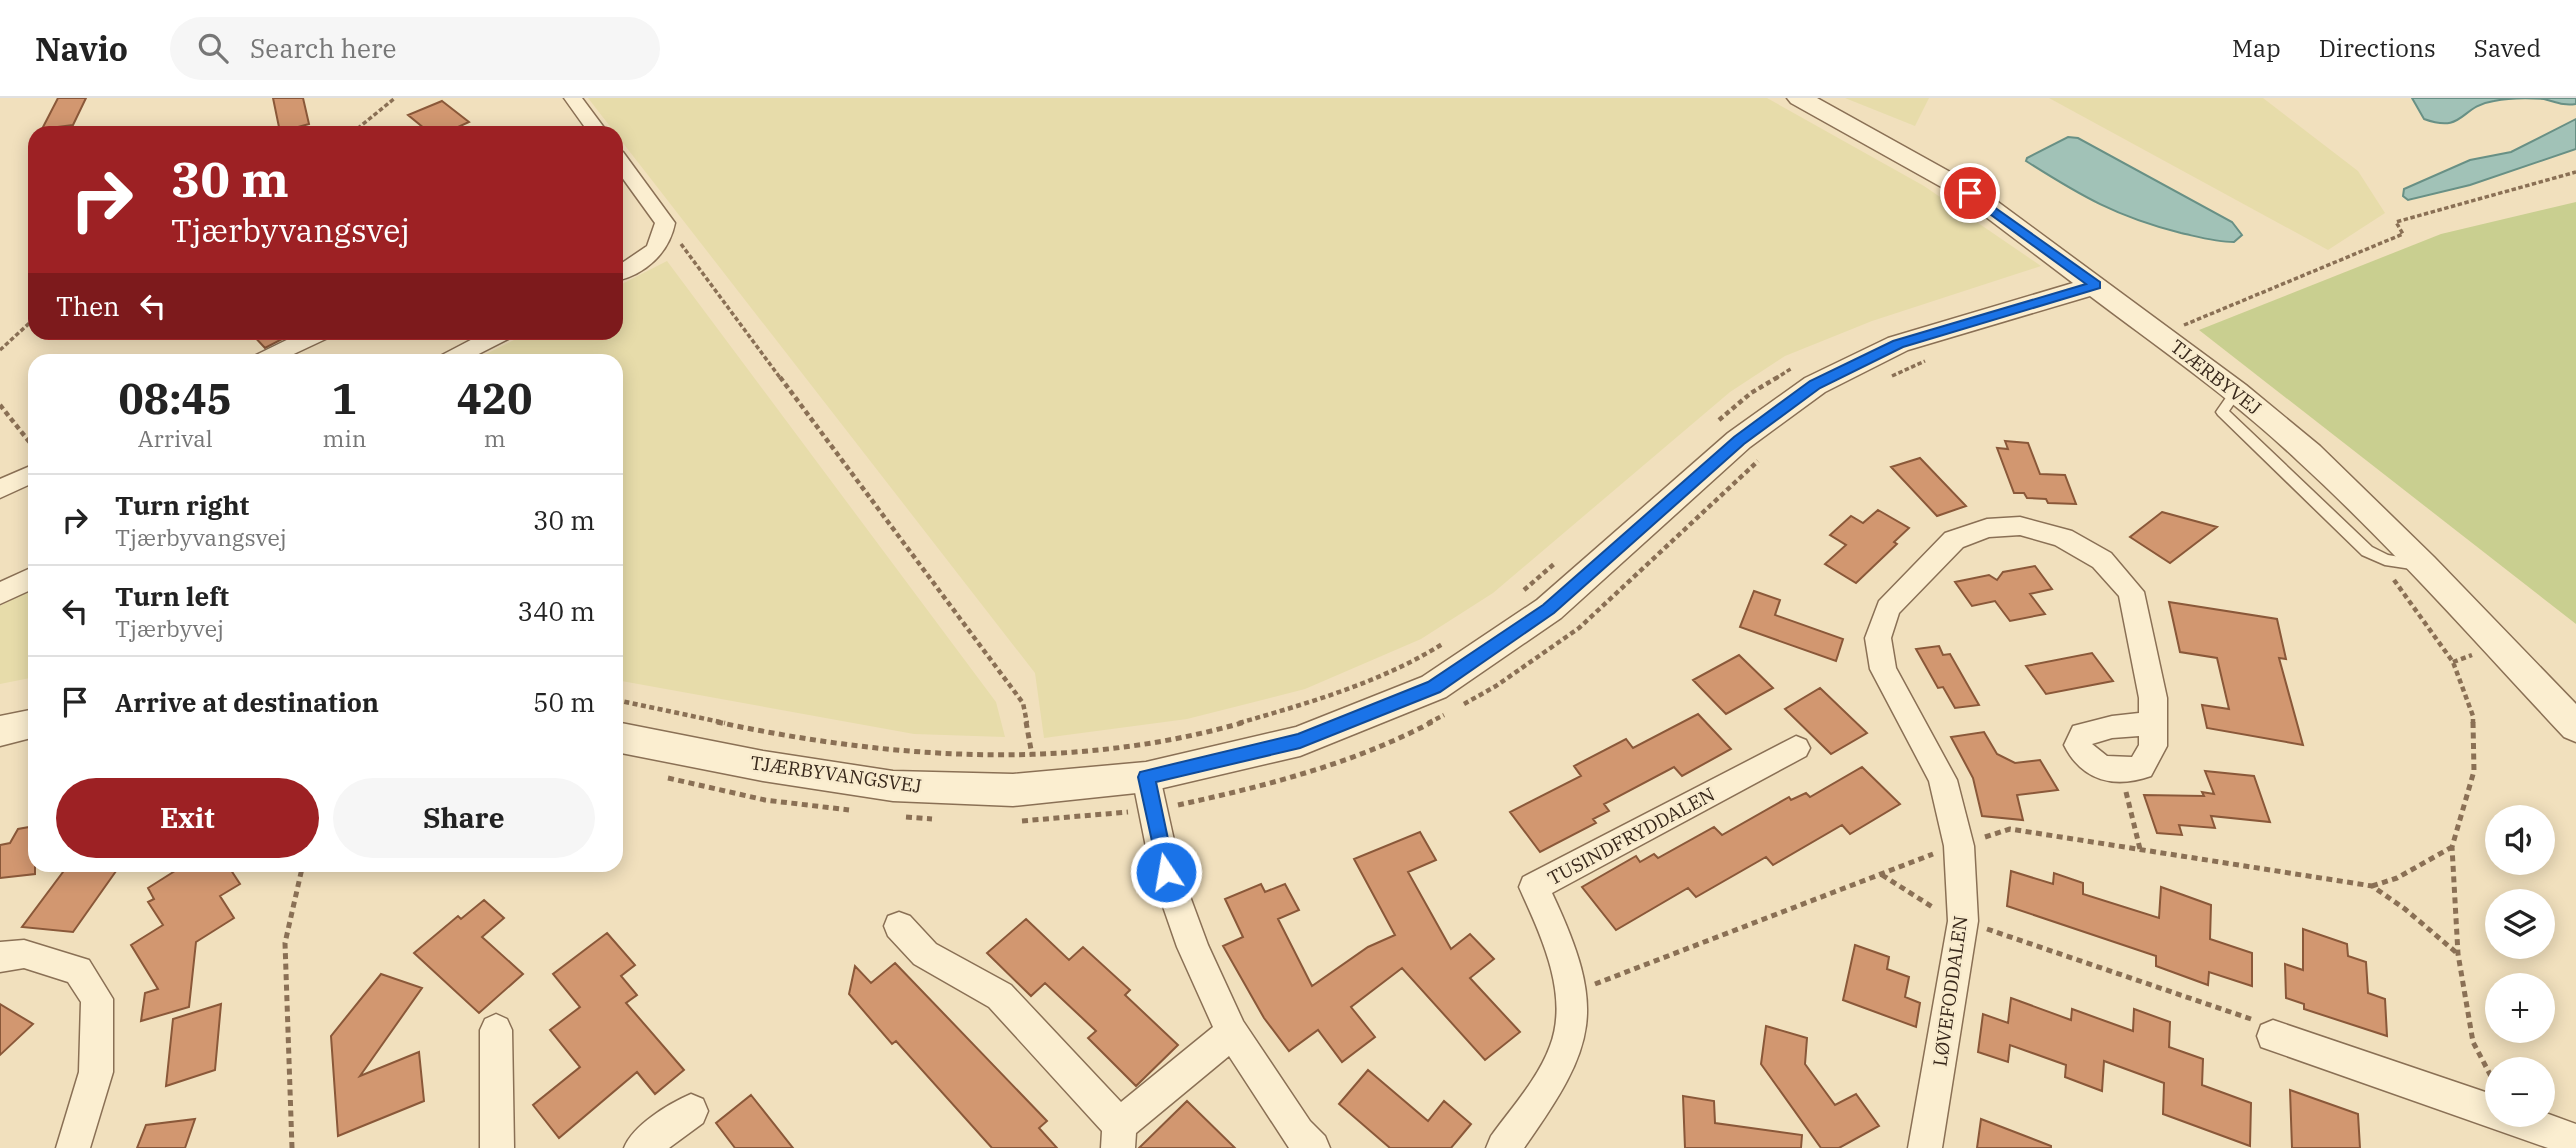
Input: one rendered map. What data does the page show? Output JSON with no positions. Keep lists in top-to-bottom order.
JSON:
{
  "streets": {
    "street": [
      "TJÆRBYVEJ",
      "TJÆRBYVANGSVEJ",
      "TUSINDFRYDDALEN",
      "LØVEFODDALEN"
    ]
  },
  "crossings": [
    ["TJÆRBYVEJ", "TJÆRBYVANGSVEJ"]
  ],
  "page": {
    "header": "Navio",
    "search": "Search here",
    "nav": ["Map", "Directions", "Saved"],
    "turn": ["30 m", "Tjærbyvangsvej"],
    "then": "Then",
    "eta": [
      "08:45",
      "Arrival",
      "1",
      "min",
      "420",
      "m"
    ],
    "list": [
      {
        "name": "Turn right",
        "note": "Tjærbyvangsvej",
        "value": "30 m"
      },
      {
        "name": "Turn left",
        "note": "Tjærbyvej",
        "value": "340 m"
      },
      {
        "name": "Arrive at destination",
        "value": "50 m"
      }
    ],
    "buttons": ["Exit", "Share"],
    "map_buttons": ["+", "−"]
  }
}
